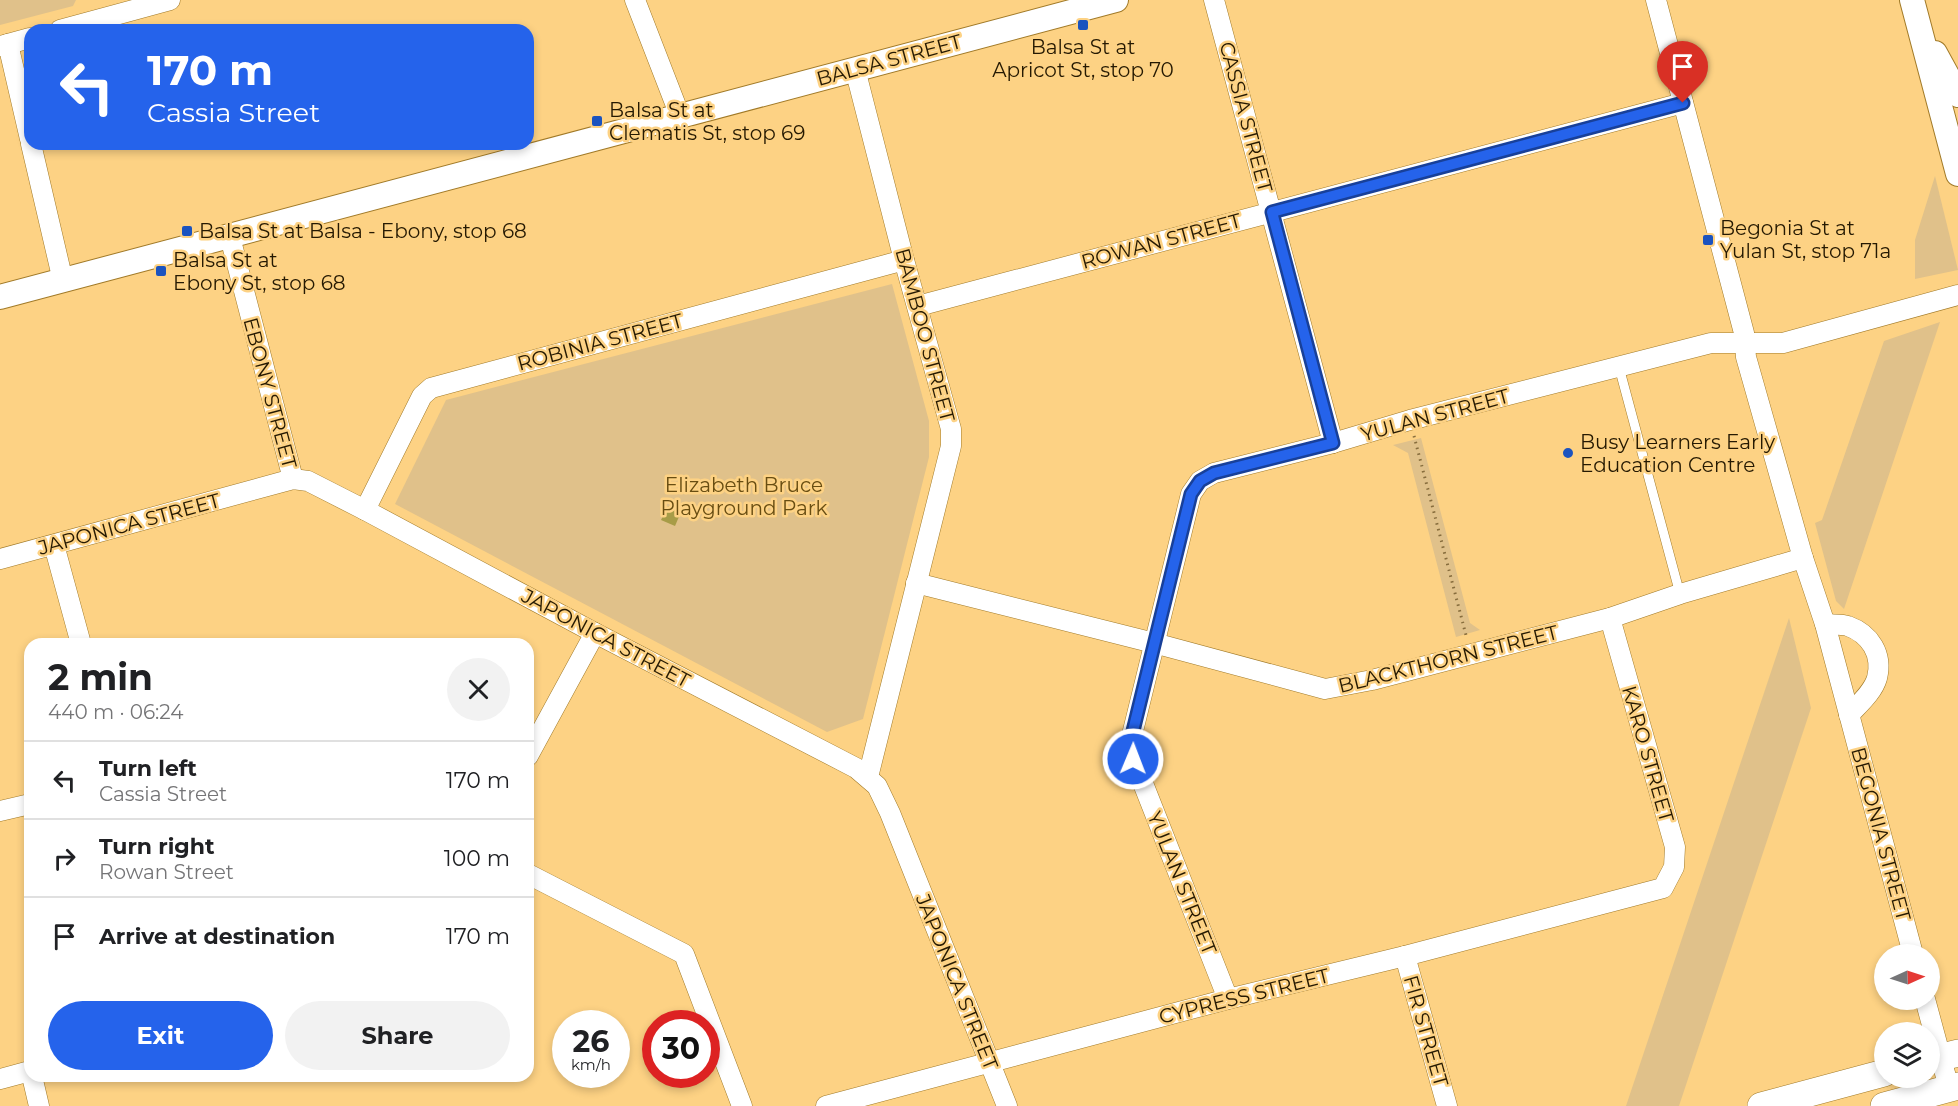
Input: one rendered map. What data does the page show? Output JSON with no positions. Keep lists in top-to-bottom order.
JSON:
{
  "streets": {
    "street": [
      "BALSA STREET",
      "CASSIA STREET",
      "ROWAN STREET",
      "BAMBOO STREET",
      "ROBINIA STREET",
      "EBONY STREET",
      "YULAN STREET",
      "JAPONICA STREET",
      "BLACKTHORN STREET",
      "KARO STREET",
      "BEGONIA STREET",
      "CYPRESS STREET",
      "FIR STREET"
    ]
  },
  "crossings": [
    ["BALSA STREET", "BAMBOO STREET"],
    ["BALSA STREET", "EBONY STREET"],
    ["CASSIA STREET", "ROWAN STREET"],
    ["CASSIA STREET", "YULAN STREET"],
    ["ROWAN STREET", "BAMBOO STREET"],
    ["ROWAN STREET", "BEGONIA STREET"],
    ["BAMBOO STREET", "ROBINIA STREET"],
    ["BAMBOO STREET", "JAPONICA STREET"],
    ["BAMBOO STREET", "BLACKTHORN STREET"],
    ["ROBINIA STREET", "JAPONICA STREET"],
    ["EBONY STREET", "JAPONICA STREET"],
    ["YULAN STREET", "BLACKTHORN STREET"],
    ["YULAN STREET", "BEGONIA STREET"],
    ["YULAN STREET", "CYPRESS STREET"],
    ["JAPONICA STREET", "CYPRESS STREET"],
    ["BLACKTHORN STREET", "KARO STREET"],
    ["BLACKTHORN STREET", "BEGONIA STREET"],
    ["KARO STREET", "CYPRESS STREET"],
    ["CYPRESS STREET", "FIR STREET"]
  ],
  "parks": ["Elizabeth Bruce Playground Park"],
  "places": {
    "transit": [
      "Balsa St at Apricot St, stop 70",
      "Balsa St at Clematis St, stop 69",
      "Balsa St at Balsa - Ebony, stop 68",
      "Begonia St at Yulan St, stop 71a",
      "Balsa St at Ebony St, stop 68"
    ],
    "other": ["Busy Learners Early Education Centre"]
  },
  "north": "right",
  "page": {
    "turn": ["170 m", "Cassia Street"],
    "heading": ["2 min", "440 m · 06:24"],
    "list": [
      {
        "name": "Turn left",
        "note": "Cassia Street",
        "value": "170 m"
      },
      {
        "name": "Turn right",
        "note": "Rowan Street",
        "value": "100 m"
      },
      {
        "name": "Arrive at destination",
        "value": "170 m"
      }
    ],
    "buttons": ["Exit", "Share"],
    "speed": "26 km/h",
    "limit": "30"
  }
}
